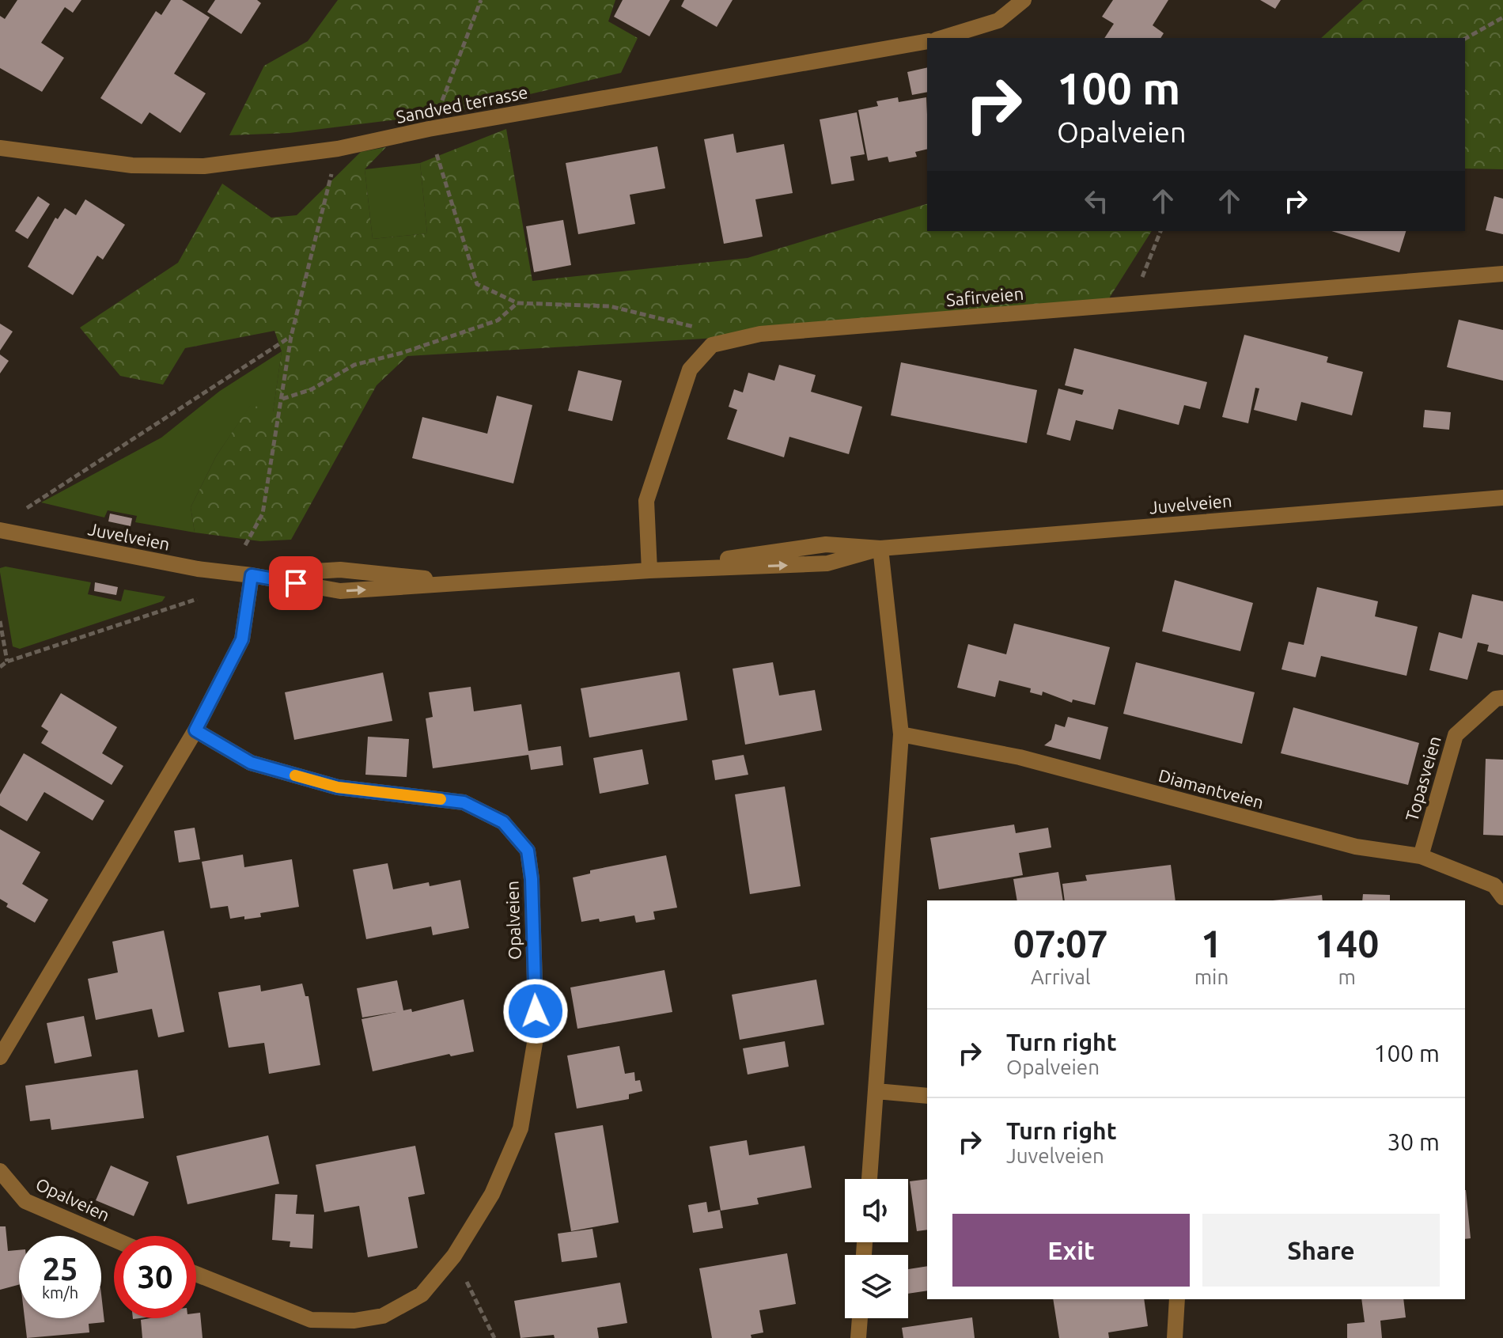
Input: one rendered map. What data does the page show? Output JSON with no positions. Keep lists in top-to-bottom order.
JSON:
{
  "streets": {
    "street": [
      "Sandved terrasse",
      "Safirveien",
      "Juvelveien",
      "Topasveien",
      "Diamantveien",
      "Opalveien"
    ]
  },
  "crossings": [
    ["Topasveien", "Diamantveien"]
  ],
  "page": {
    "turn": ["100 m", "Opalveien"],
    "eta": [
      "07:07",
      "Arrival",
      "1",
      "min",
      "140",
      "m"
    ],
    "list": [
      {
        "name": "Turn right",
        "note": "Opalveien",
        "value": "100 m"
      },
      {
        "name": "Turn right",
        "note": "Juvelveien",
        "value": "30 m"
      }
    ],
    "buttons": ["Exit", "Share"],
    "speed": "25 km/h",
    "limit": "30"
  }
}
